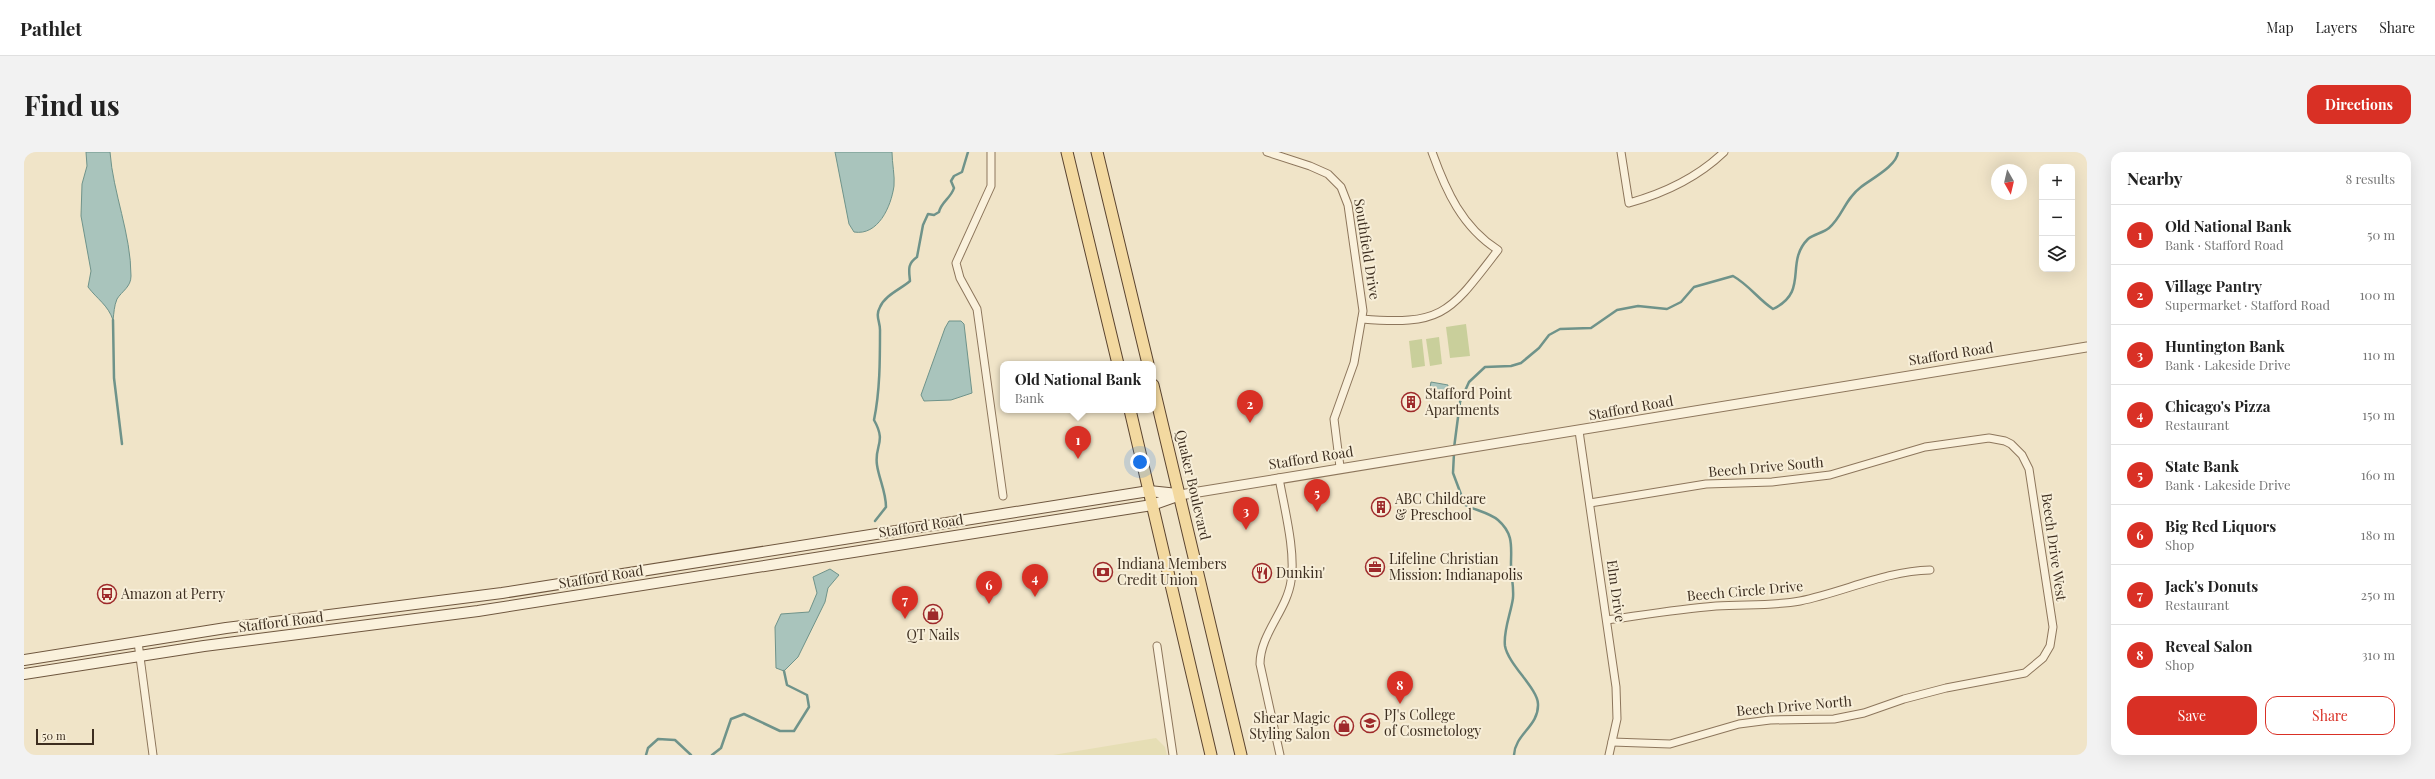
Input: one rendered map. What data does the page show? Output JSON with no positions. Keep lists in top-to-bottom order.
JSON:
{
  "streets": {
    "main road": ["Stafford Road", "Quaker Boulevard"],
    "street": [
      "Southfield Drive",
      "Beech Drive South",
      "Beech Drive West",
      "Elm Drive",
      "Beech Circle Drive",
      "Beech Drive North"
    ]
  },
  "crossings": [
    ["Southfield Drive", "Stafford Road"],
    ["Stafford Road", "Quaker Boulevard"],
    ["Stafford Road", "Elm Drive"],
    ["Beech Drive South", "Beech Drive West"],
    ["Beech Drive South", "Elm Drive"],
    ["Beech Drive West", "Beech Drive North"],
    ["Elm Drive", "Beech Circle Drive"],
    ["Elm Drive", "Beech Drive North"]
  ],
  "places": {
    "building": ["Stafford Point Apartments", "ABC Childcare & Preschool"],
    "office": ["Lifeline Christian Mission: Indianapolis"],
    "bank": ["Indiana Members Credit Union"],
    "restaurant": ["Dunkin'"],
    "bus stop": ["Amazon at Perry"],
    "shop": ["QT Nails", "Shear Magic Styling Salon"],
    "school or university": ["PJ's College of Cosmetology"]
  },
  "scale_bar": "50 m",
  "north": "bottom",
  "page": {
    "header": "Pathlet",
    "nav": ["Map", "Layers", "Share"],
    "buttons": [
      "Directions",
      ["Save", "Share"]
    ],
    "title": "Find us",
    "heading": ["Nearby", "8 results"],
    "map_buttons": ["+", "−"],
    "list": [
      {
        "mark": "1",
        "name": "Old National Bank",
        "note": "Bank · Stafford Road",
        "value": "50 m"
      },
      {
        "mark": "2",
        "name": "Village Pantry",
        "note": "Supermarket · Stafford Road",
        "value": "100 m"
      },
      {
        "mark": "3",
        "name": "Huntington Bank",
        "note": "Bank · Lakeside Drive",
        "value": "110 m"
      },
      {
        "mark": "4",
        "name": "Chicago's Pizza",
        "note": "Restaurant",
        "value": "150 m"
      },
      {
        "mark": "5",
        "name": "State Bank",
        "note": "Bank · Lakeside Drive",
        "value": "160 m"
      },
      {
        "mark": "6",
        "name": "Big Red Liquors",
        "note": "Shop",
        "value": "180 m"
      },
      {
        "mark": "7",
        "name": "Jack's Donuts",
        "note": "Restaurant",
        "value": "250 m"
      },
      {
        "mark": "8",
        "name": "Reveal Salon",
        "note": "Shop",
        "value": "310 m"
      }
    ],
    "popup": ["Old National Bank", "Bank"],
    "pins": [
      "2",
      "1",
      "5",
      "3",
      "4",
      "6",
      "7",
      "8"
    ],
    "scale": "50 m"
  }
}
